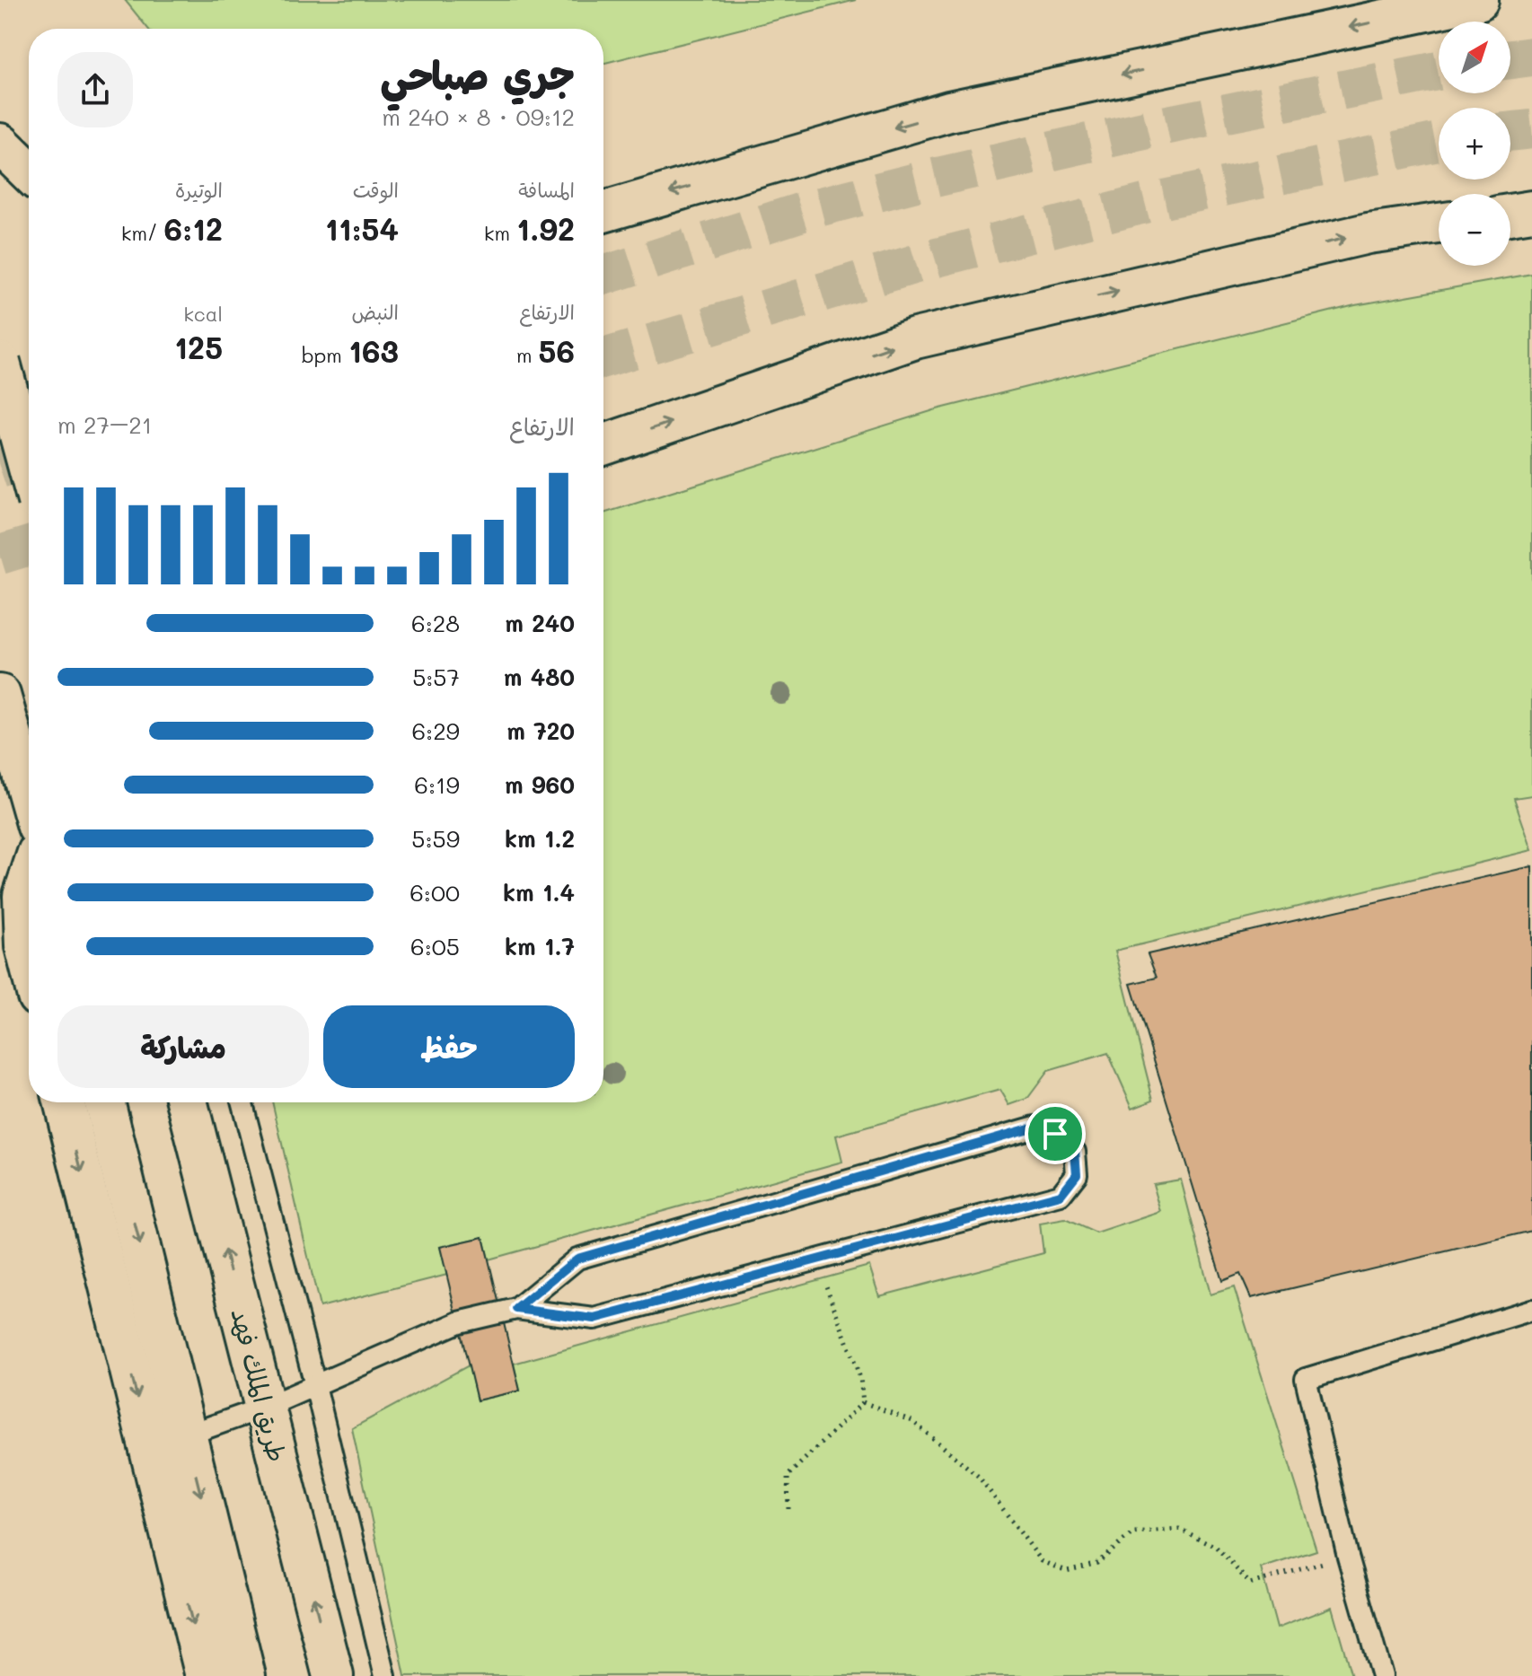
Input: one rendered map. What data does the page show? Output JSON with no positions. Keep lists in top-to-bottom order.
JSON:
{
  "streets": {
    "main road": ["طريق الملك فهد"]
  },
  "north": "top right",
  "page": {
    "map_buttons": ["+", "−"],
    "heading": ["جري صباحي", "09:12 · 8 × 240 m"],
    "stats": [
      ["المسافة", "1.92 km"],
      ["الوقت", "11:54"],
      ["الوتيرة", "6:12 /km"],
      ["الارتفاع", "56 m"],
      ["النبض", "163 bpm"],
      ["kcal", "125"]
    ],
    "chart": ["الارتفاع", "21–27 m"],
    "list": [
      {
        "name": "240 m",
        "note": "6:28"
      },
      {
        "name": "480 m",
        "note": "5:57"
      },
      {
        "name": "720 m",
        "note": "6:29"
      },
      {
        "name": "960 m",
        "note": "6:19"
      },
      {
        "name": "1.2 km",
        "note": "5:59"
      },
      {
        "name": "1.4 km",
        "note": "6:00"
      },
      {
        "name": "1.7 km",
        "note": "6:05"
      }
    ],
    "buttons": ["حفظ", "مشاركة"]
  }
}
